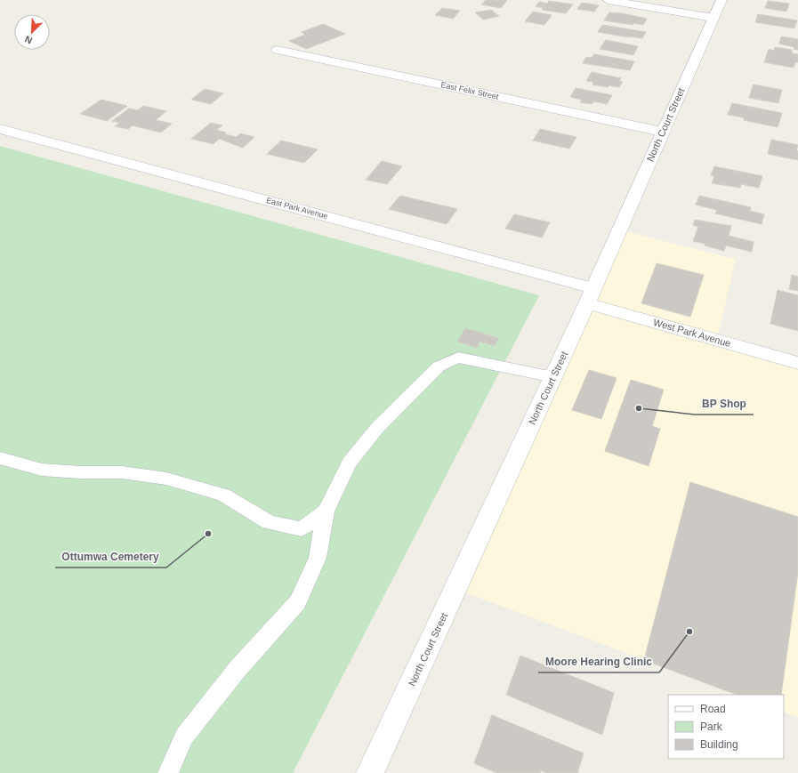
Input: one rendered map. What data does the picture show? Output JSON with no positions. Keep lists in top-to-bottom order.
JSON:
{
  "streets": {
    "street": [
      "East Felix Street",
      "North Court Street",
      "East Park Avenue",
      "West Park Avenue"
    ]
  },
  "crossings": [
    ["East Felix Street", "North Court Street"],
    ["North Court Street", "East Park Avenue"],
    ["North Court Street", "West Park Avenue"],
    ["East Park Avenue", "West Park Avenue"]
  ],
  "places": ["BP Shop", "Ottumwa Cemetery", "Moore Hearing Clinic"],
  "legend": ["Road", "Park", "Building"],
  "north": "bottom left"
}
